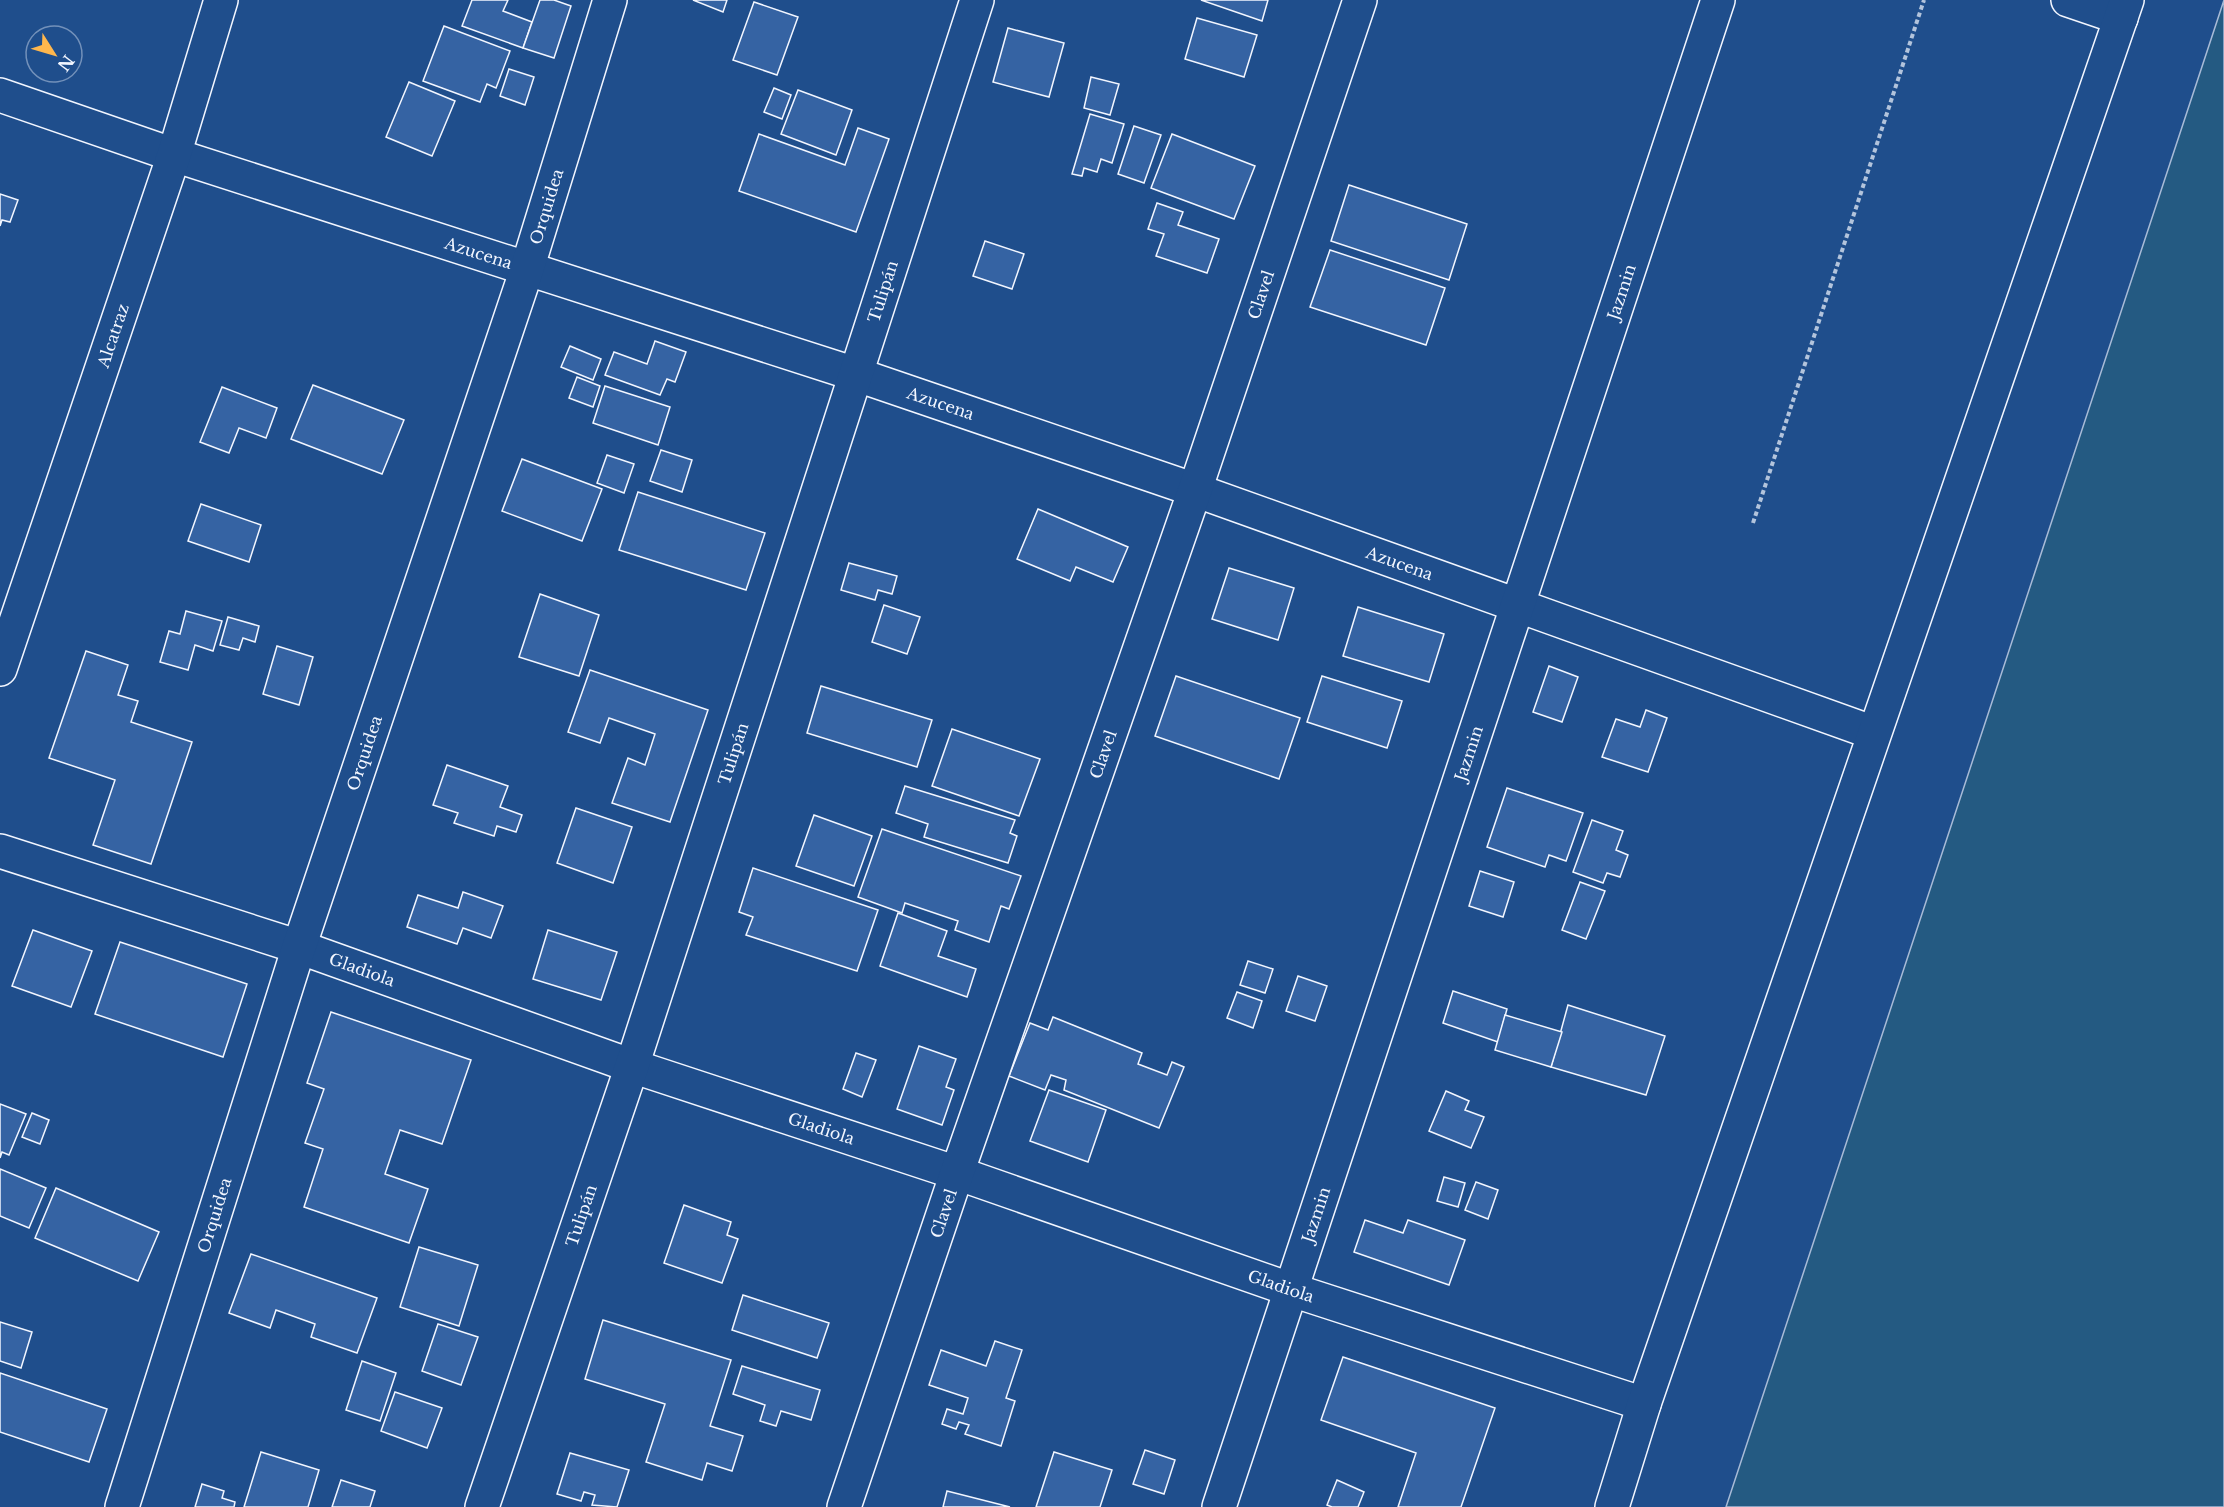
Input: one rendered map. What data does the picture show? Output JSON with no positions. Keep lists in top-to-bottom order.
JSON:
{
  "streets": {
    "street": [
      "Orquidea",
      "Azucena",
      "Tulipán",
      "Jazmin",
      "Clavel",
      "Alcatraz",
      "Gladiola"
    ]
  },
  "crossings": [
    ["Orquidea", "Azucena"],
    ["Orquidea", "Gladiola"],
    ["Azucena", "Tulipán"],
    ["Azucena", "Jazmin"],
    ["Azucena", "Clavel"],
    ["Azucena", "Alcatraz"],
    ["Tulipán", "Gladiola"],
    ["Jazmin", "Gladiola"],
    ["Clavel", "Gladiola"]
  ],
  "north": "bottom right"
}
